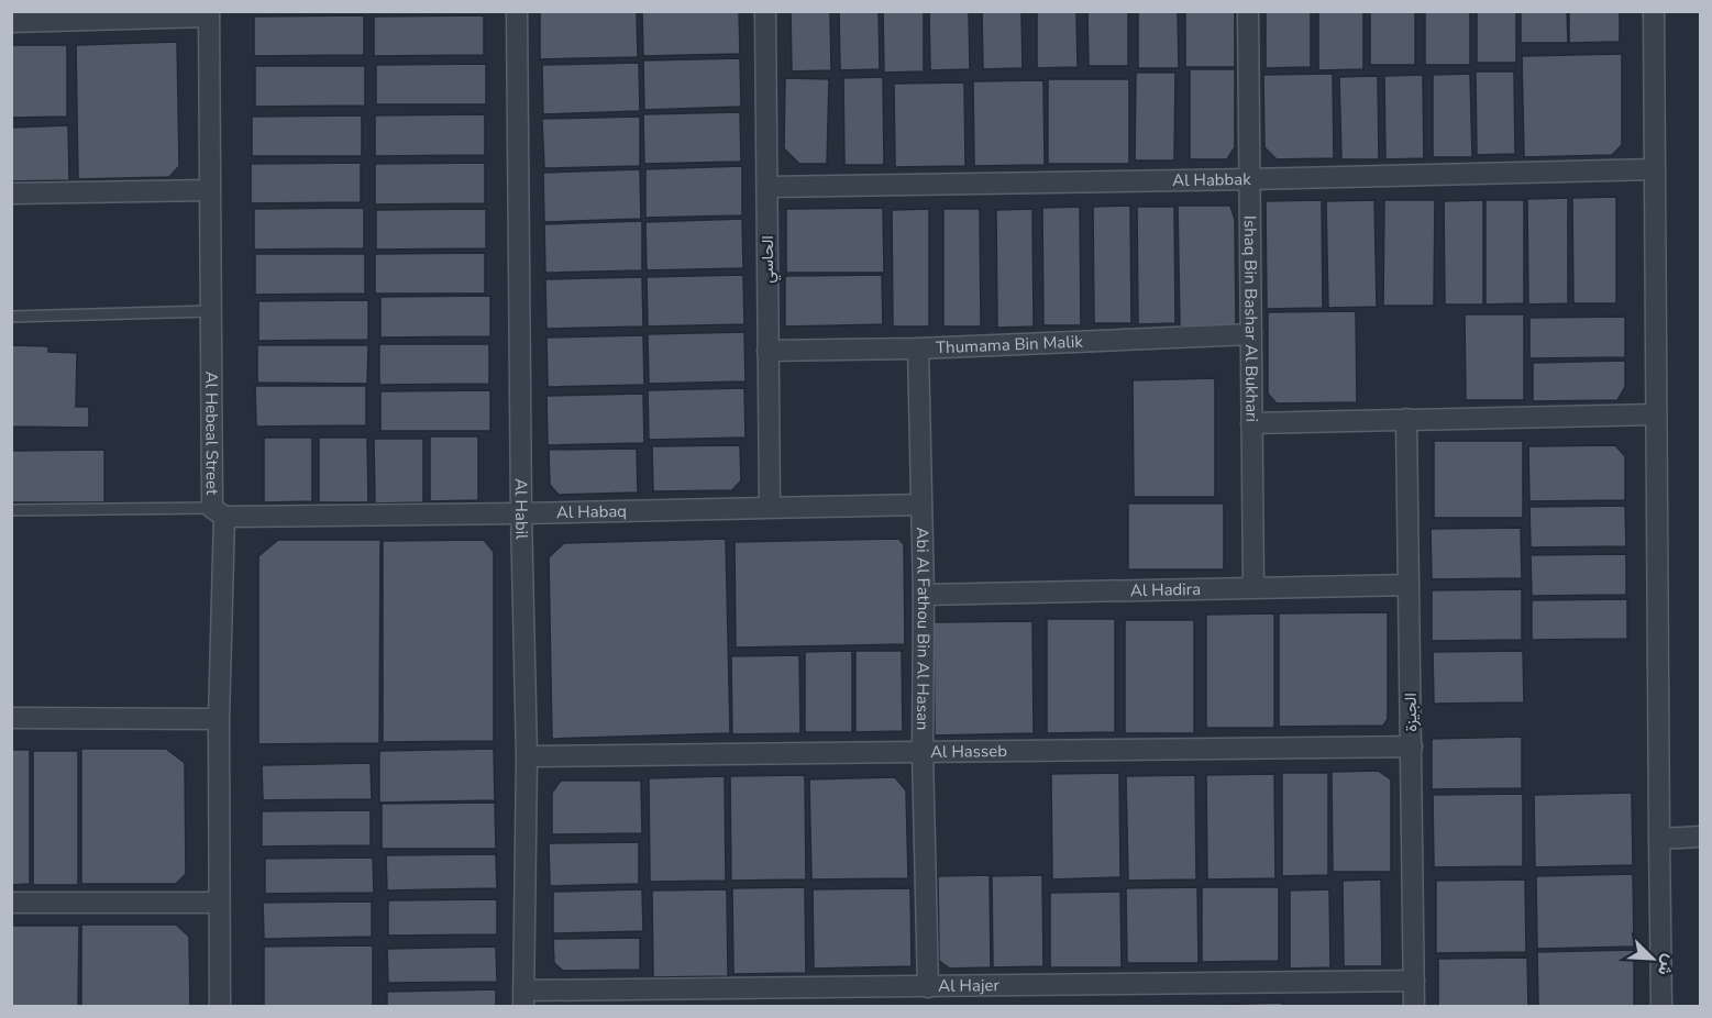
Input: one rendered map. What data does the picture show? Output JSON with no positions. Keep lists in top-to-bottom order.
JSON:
{
  "streets": {
    "street": [
      "Al Habbak",
      "الحاسي",
      "Ishaq Bin Bashar Al Bukhari",
      "Thumama Bin Malik",
      "Al Hebeal Street",
      "Al Habil",
      "Al Habaq",
      "Al Hadira",
      "Abi Al Fathou Bin Al Hasan",
      "الجيزة",
      "Al Hasseb",
      "Al Hajer"
    ]
  },
  "crossings": [
    ["Al Habbak", "الحاسي"],
    ["Al Habbak", "Ishaq Bin Bashar Al Bukhari"],
    ["الحاسي", "Thumama Bin Malik"],
    ["الحاسي", "Al Habaq"],
    ["Ishaq Bin Bashar Al Bukhari", "Thumama Bin Malik"],
    ["Ishaq Bin Bashar Al Bukhari", "Al Hadira"],
    ["Thumama Bin Malik", "Abi Al Fathou Bin Al Hasan"],
    ["Al Hebeal Street", "Al Habaq"],
    ["Al Habil", "Al Habaq"],
    ["Al Habil", "Al Hasseb"],
    ["Al Habil", "Al Hajer"],
    ["Al Habaq", "Abi Al Fathou Bin Al Hasan"],
    ["Al Hadira", "Abi Al Fathou Bin Al Hasan"],
    ["Al Hadira", "الجيزة"],
    ["Abi Al Fathou Bin Al Hasan", "Al Hasseb"],
    ["Abi Al Fathou Bin Al Hasan", "Al Hajer"],
    ["الجيزة", "Al Hasseb"],
    ["الجيزة", "Al Hajer"]
  ],
  "north": "bottom right"
}
